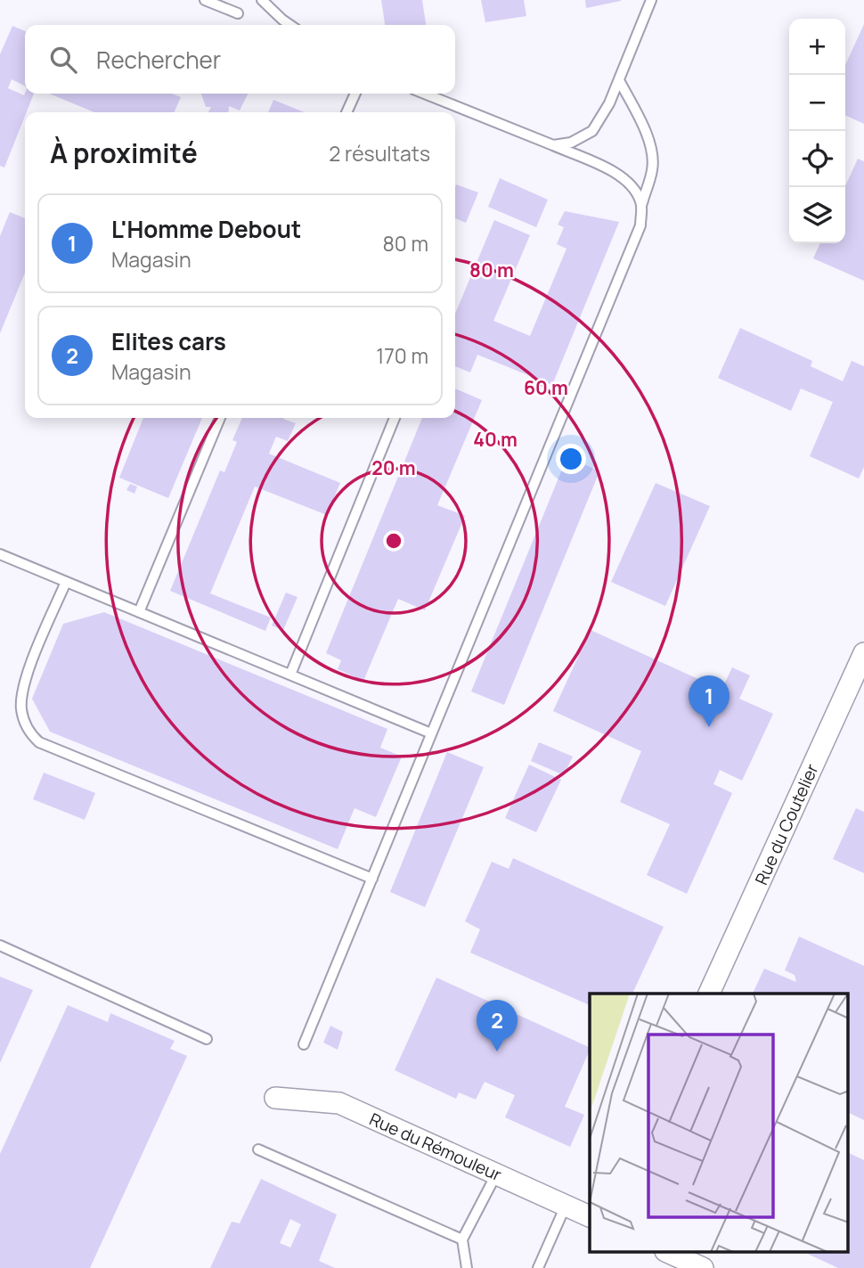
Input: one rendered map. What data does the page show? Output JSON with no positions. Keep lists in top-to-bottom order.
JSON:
{
  "streets": {
    "street": ["Rue du Coutelier", "Rue du Rémouleur"]
  },
  "page": {
    "map_buttons": ["+", "−"],
    "search": "Rechercher",
    "heading": ["À proximité", "2 résultats"],
    "list": [
      {
        "mark": "1",
        "name": "L'Homme Debout",
        "note": "Magasin",
        "value": "80 m"
      },
      {
        "mark": "2",
        "name": "Elites cars",
        "note": "Magasin",
        "value": "170 m"
      }
    ],
    "pins": ["1", "2"]
  },
  "rings": [
    "80 m",
    "60 m",
    "40 m",
    "20 m"
  ]
}
